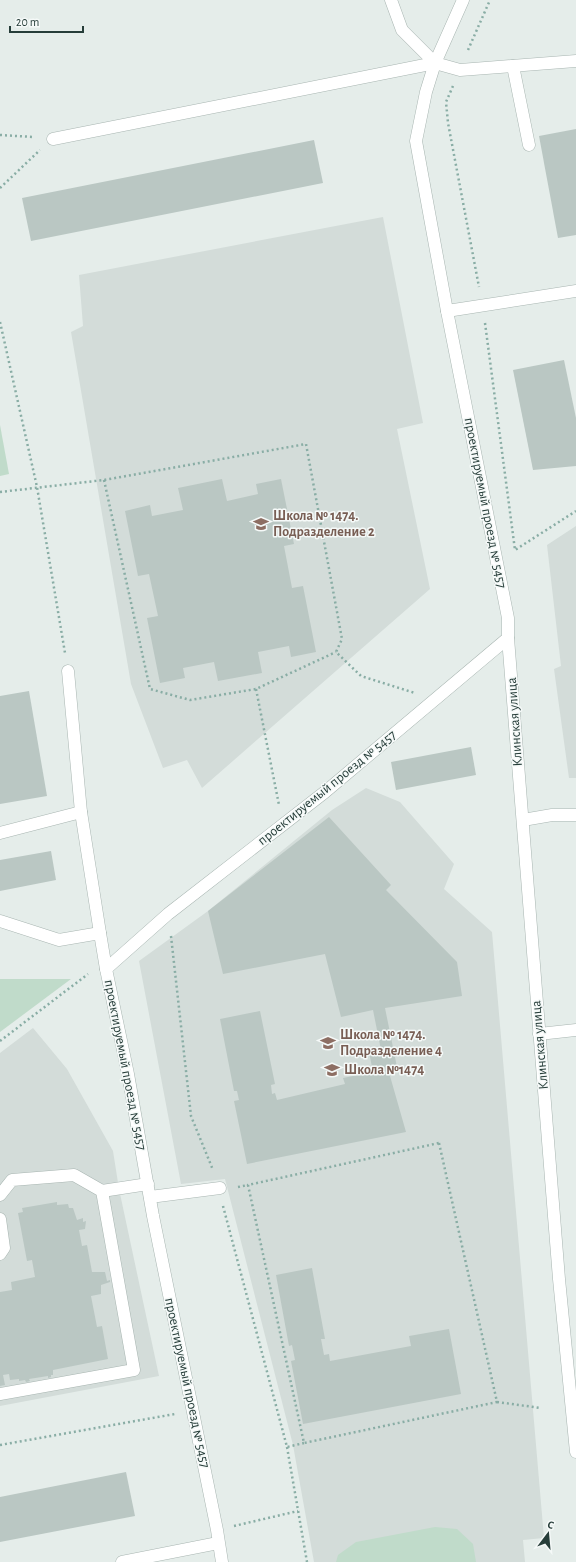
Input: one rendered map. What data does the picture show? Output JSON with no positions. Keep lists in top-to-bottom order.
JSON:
{
  "streets": {
    "street": ["проектируемый проезд № 5457", "Клинская улица"]
  },
  "crossings": [
    ["проектируемый проезд № 5457", "Клинская улица"]
  ],
  "places": {
    "school or university": ["Школа № 1474. Подразделение 2", "Школа № 1474. Подразделение 4", "Школа №1474"]
  },
  "scale_bar": "20 m",
  "north": "top"
}
